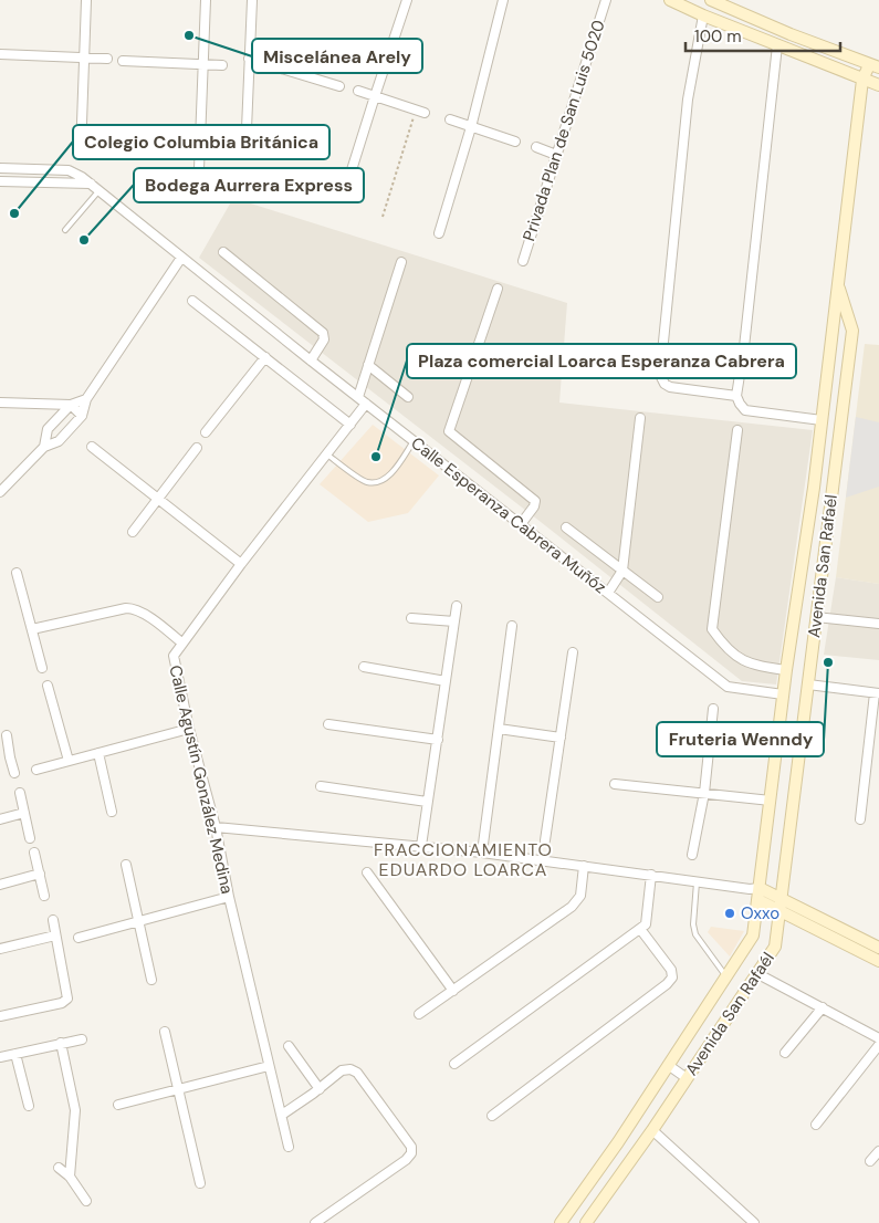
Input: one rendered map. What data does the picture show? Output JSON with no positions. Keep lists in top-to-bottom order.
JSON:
{
  "streets": {
    "main road": ["Avenida San Rafaél"],
    "street": ["Privada Plan de San Luis 5020", "Calle Esperanza Cabrera Muñóz", "Calle Agustín González Medina"]
  },
  "crossings": [
    ["Calle Esperanza Cabrera Muñóz", "Avenida San Rafaél"],
    ["Calle Esperanza Cabrera Muñóz", "Calle Agustín González Medina"]
  ],
  "districts": ["FRACCIONAMIENTO EDUARDO LOARCA"],
  "places": [
    "Miscelánea Arely",
    "Colegio Columbia Británica",
    "Bodega Aurrera Express",
    "Plaza comercial Loarca Esperanza Cabrera",
    "Fruteria Wenndy",
    "Oxxo"
  ],
  "scale_bar": "100 m"
}
